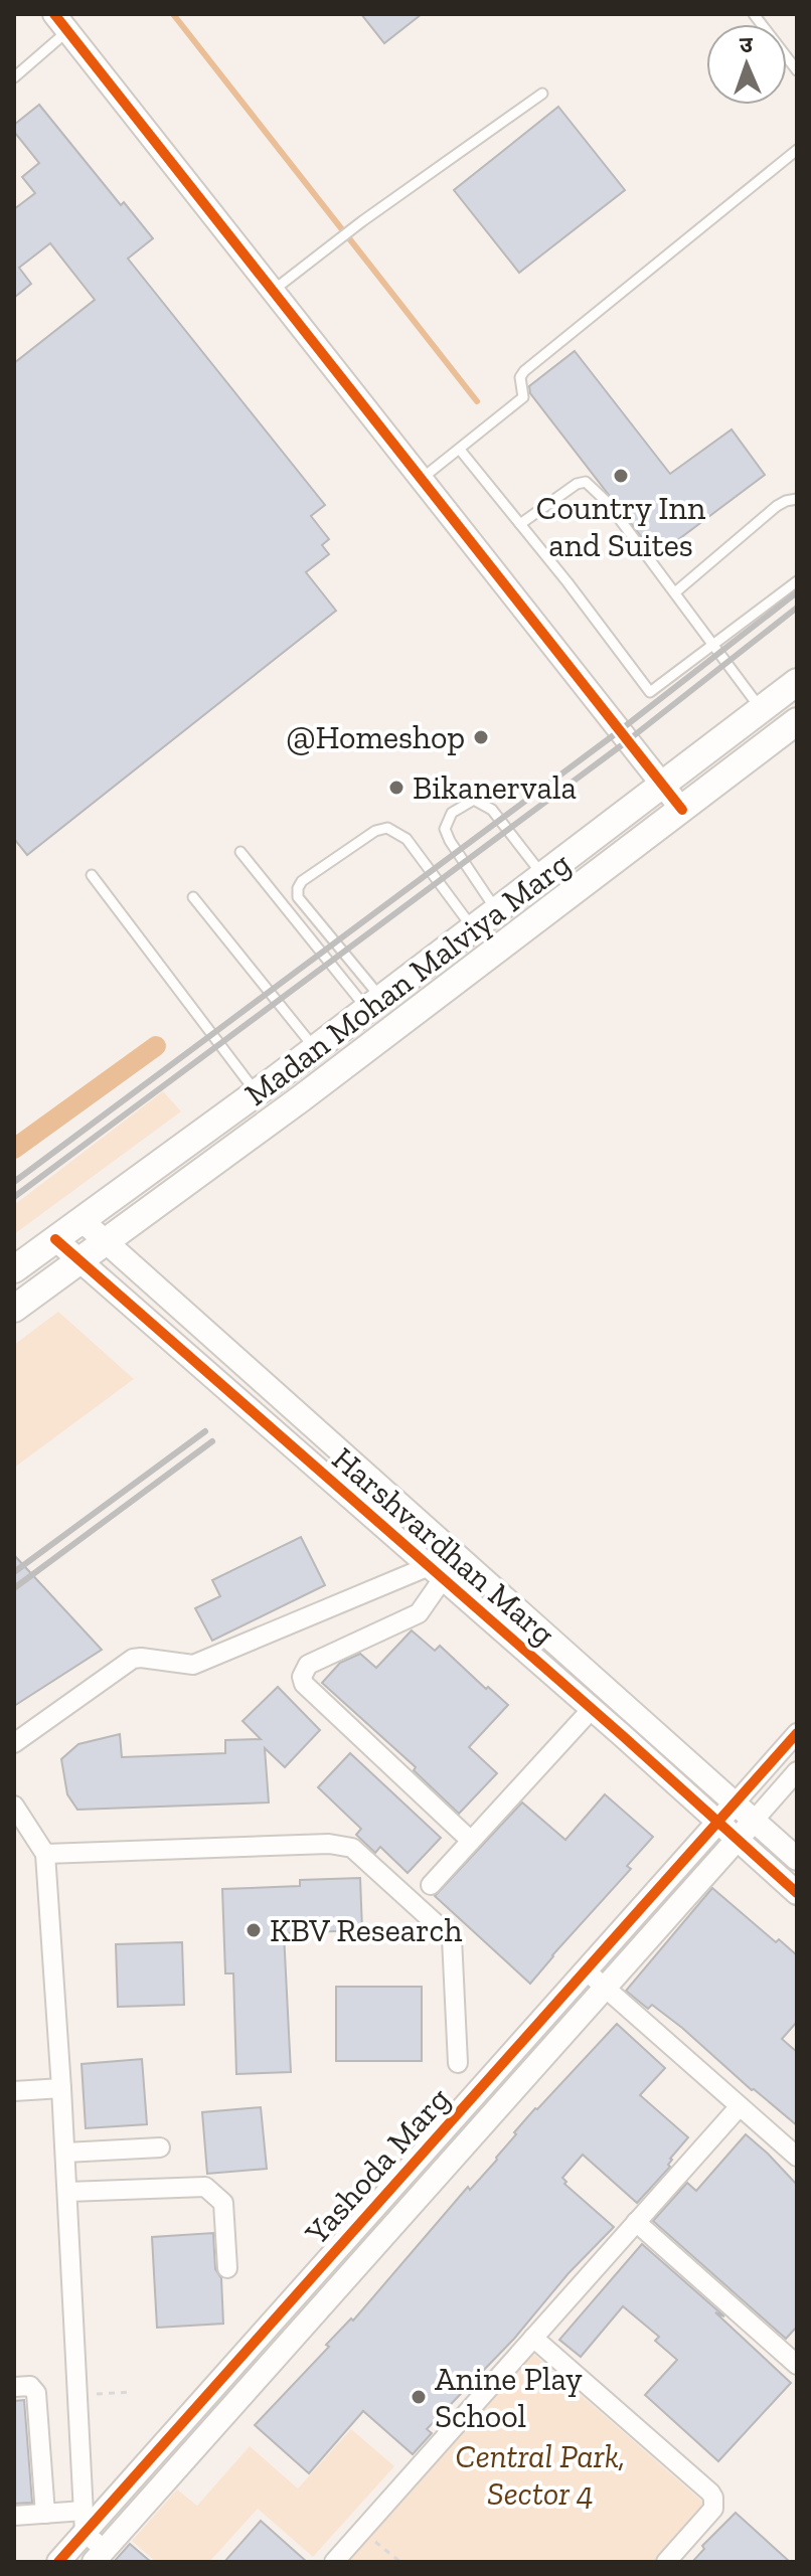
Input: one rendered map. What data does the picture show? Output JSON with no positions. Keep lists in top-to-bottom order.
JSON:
{
  "streets": {
    "main road": ["Madan Mohan Malviya Marg"],
    "street": ["Harshvardhan Marg", "Yashoda Marg"]
  },
  "crossings": [
    ["Madan Mohan Malviya Marg", "Harshvardhan Marg"],
    ["Harshvardhan Marg", "Yashoda Marg"]
  ],
  "parks": ["Central Park, Sector 4"],
  "places": [
    "Country Inn and Suites",
    "@Homeshop",
    "Bikanervala",
    "KBV Research",
    "Anine Play School"
  ],
  "north": "top"
}
